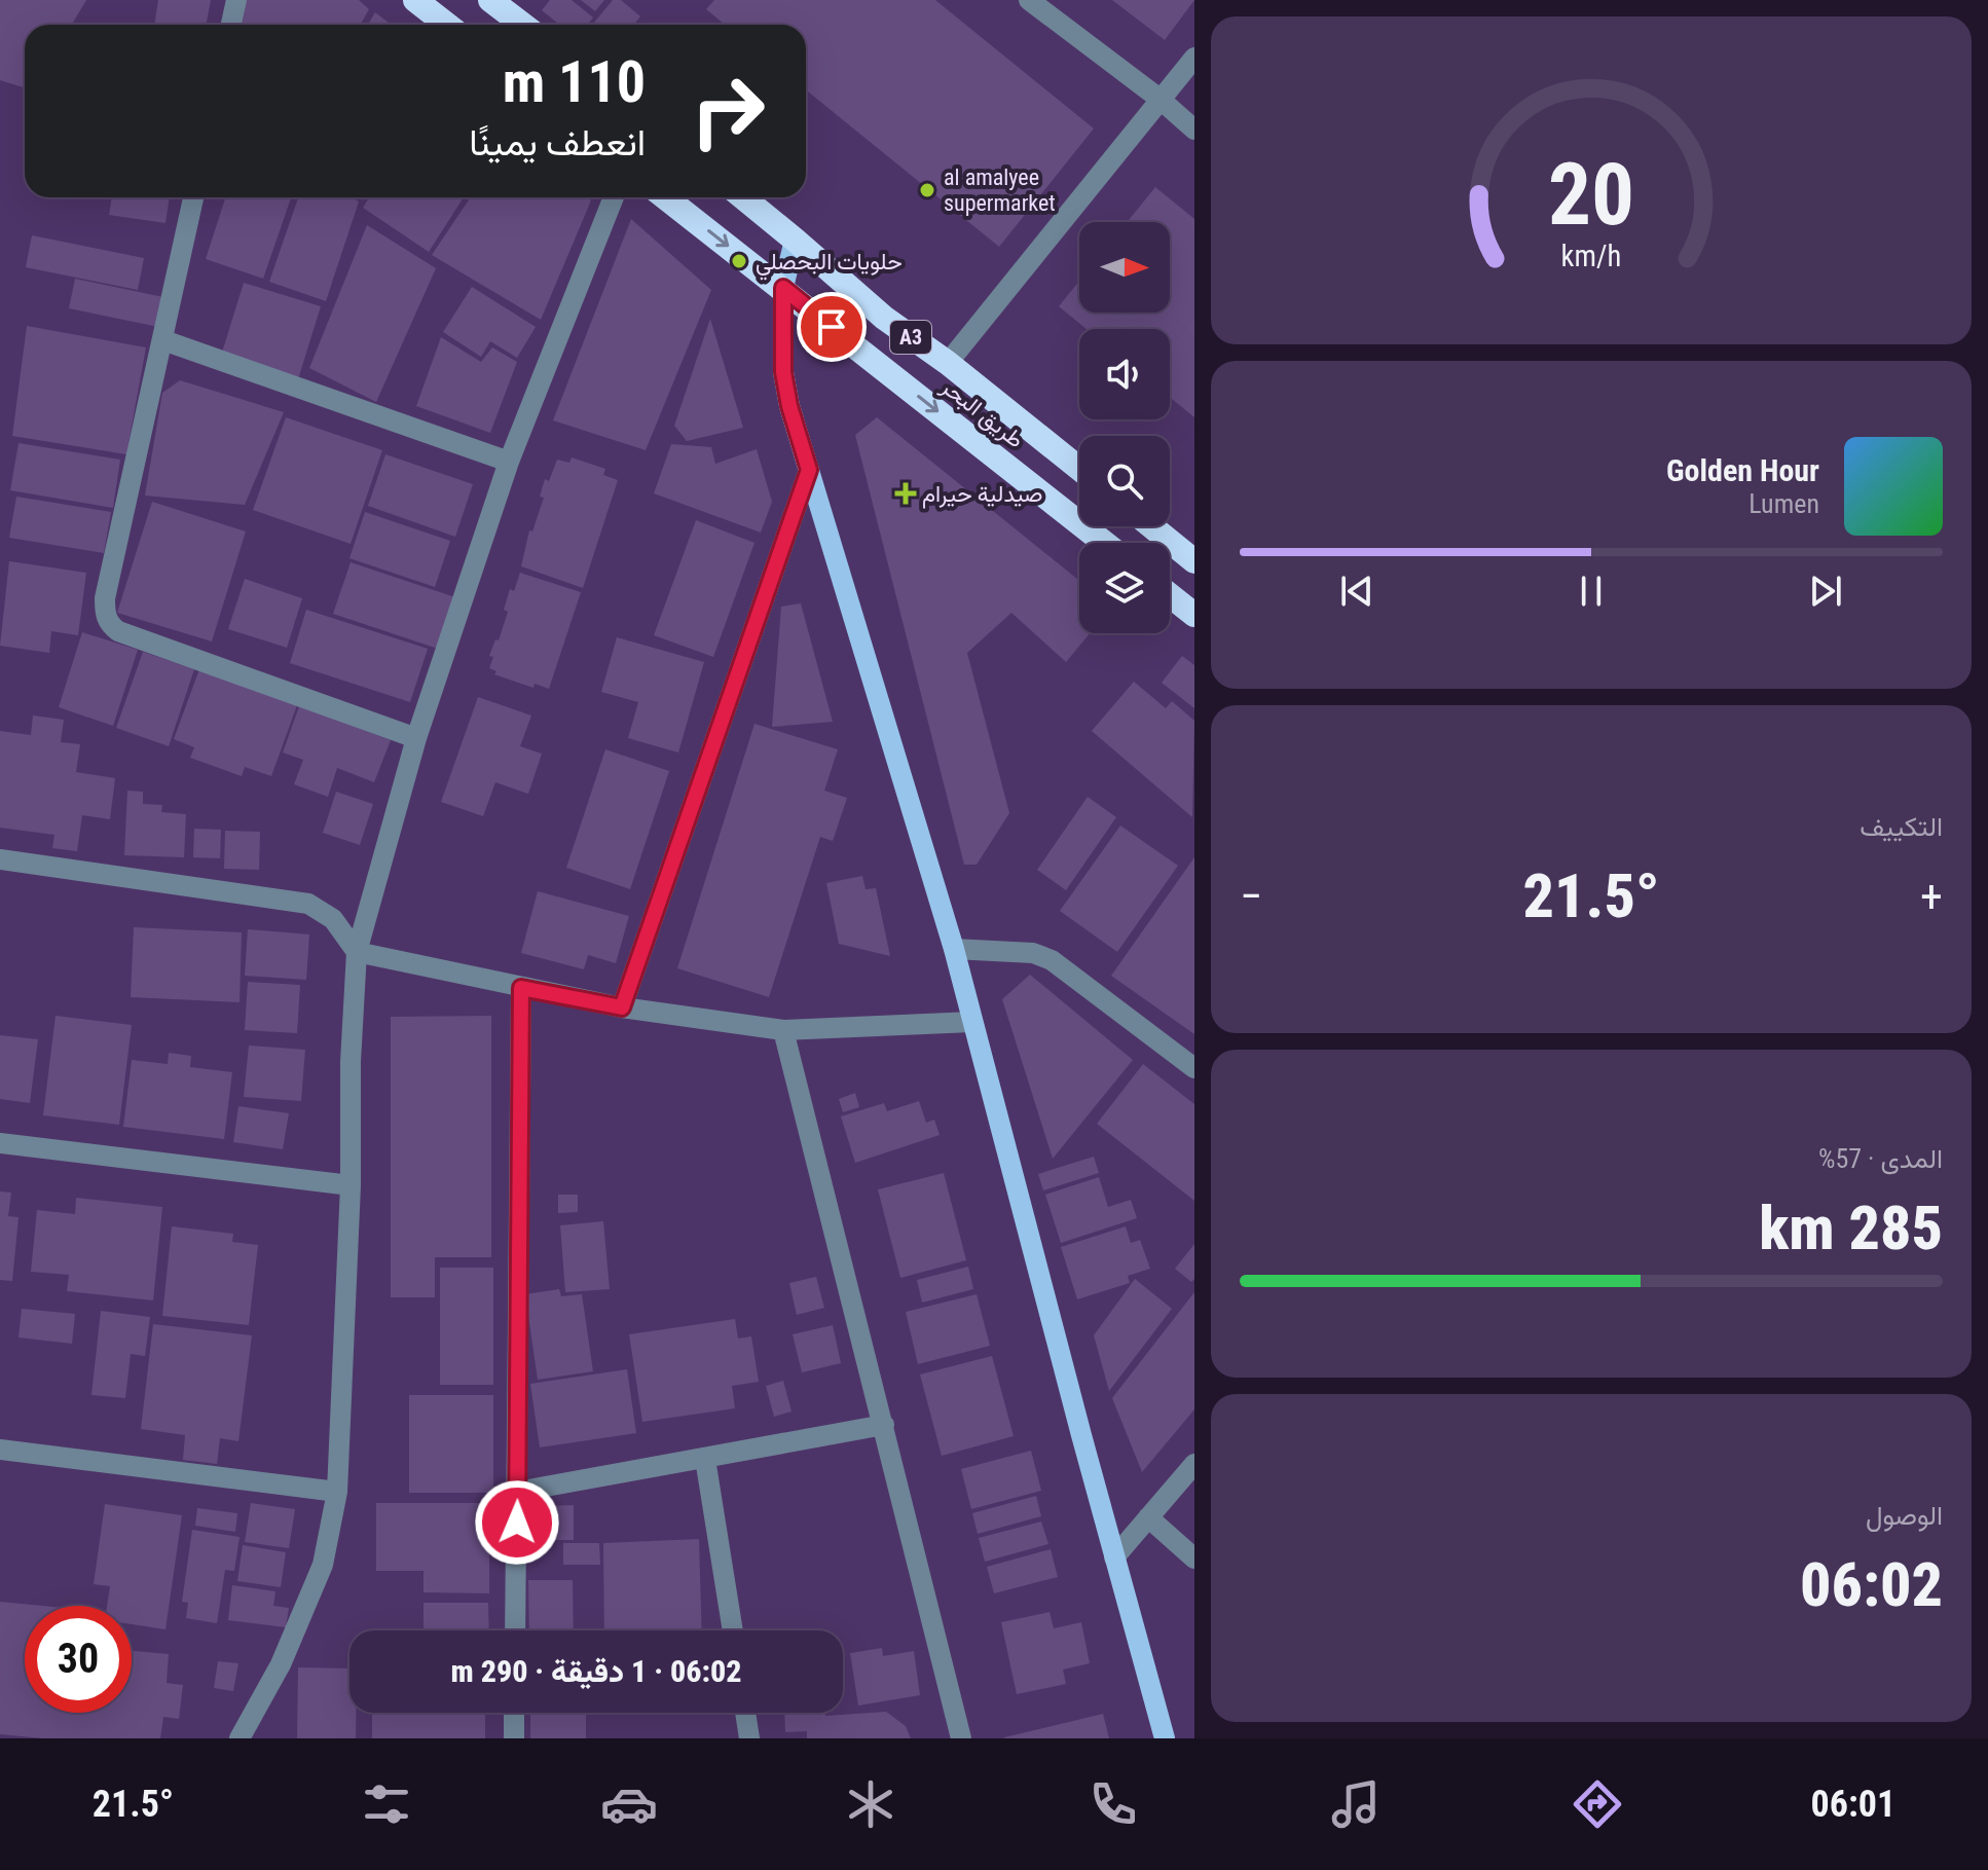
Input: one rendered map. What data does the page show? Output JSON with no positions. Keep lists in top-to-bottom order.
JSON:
{
  "streets": {
    "highway": ["A3", "طريق البحر"]
  },
  "places": {
    "other": ["al amalyee supermarket", "حلويات البحصلي"],
    "health": ["صيدلية حيرام"]
  },
  "north": "right",
  "page": {
    "turn": ["110 m", "انعطف يمينًا"],
    "song": ["Golden Hour", "Lumen"],
    "tile": [
      "التكييف",
      ["المدى · 57%", "285 km"],
      ["الوصول", "06:02"]
    ],
    "heat": ["−", "21.5°", "+"],
    "limit": "30",
    "trip": "06:02 · 1 دقيقة · 290 m",
    "tabs": ["06:01", "21.5°"],
    "gauge": ["20", "km/h"]
  }
}
